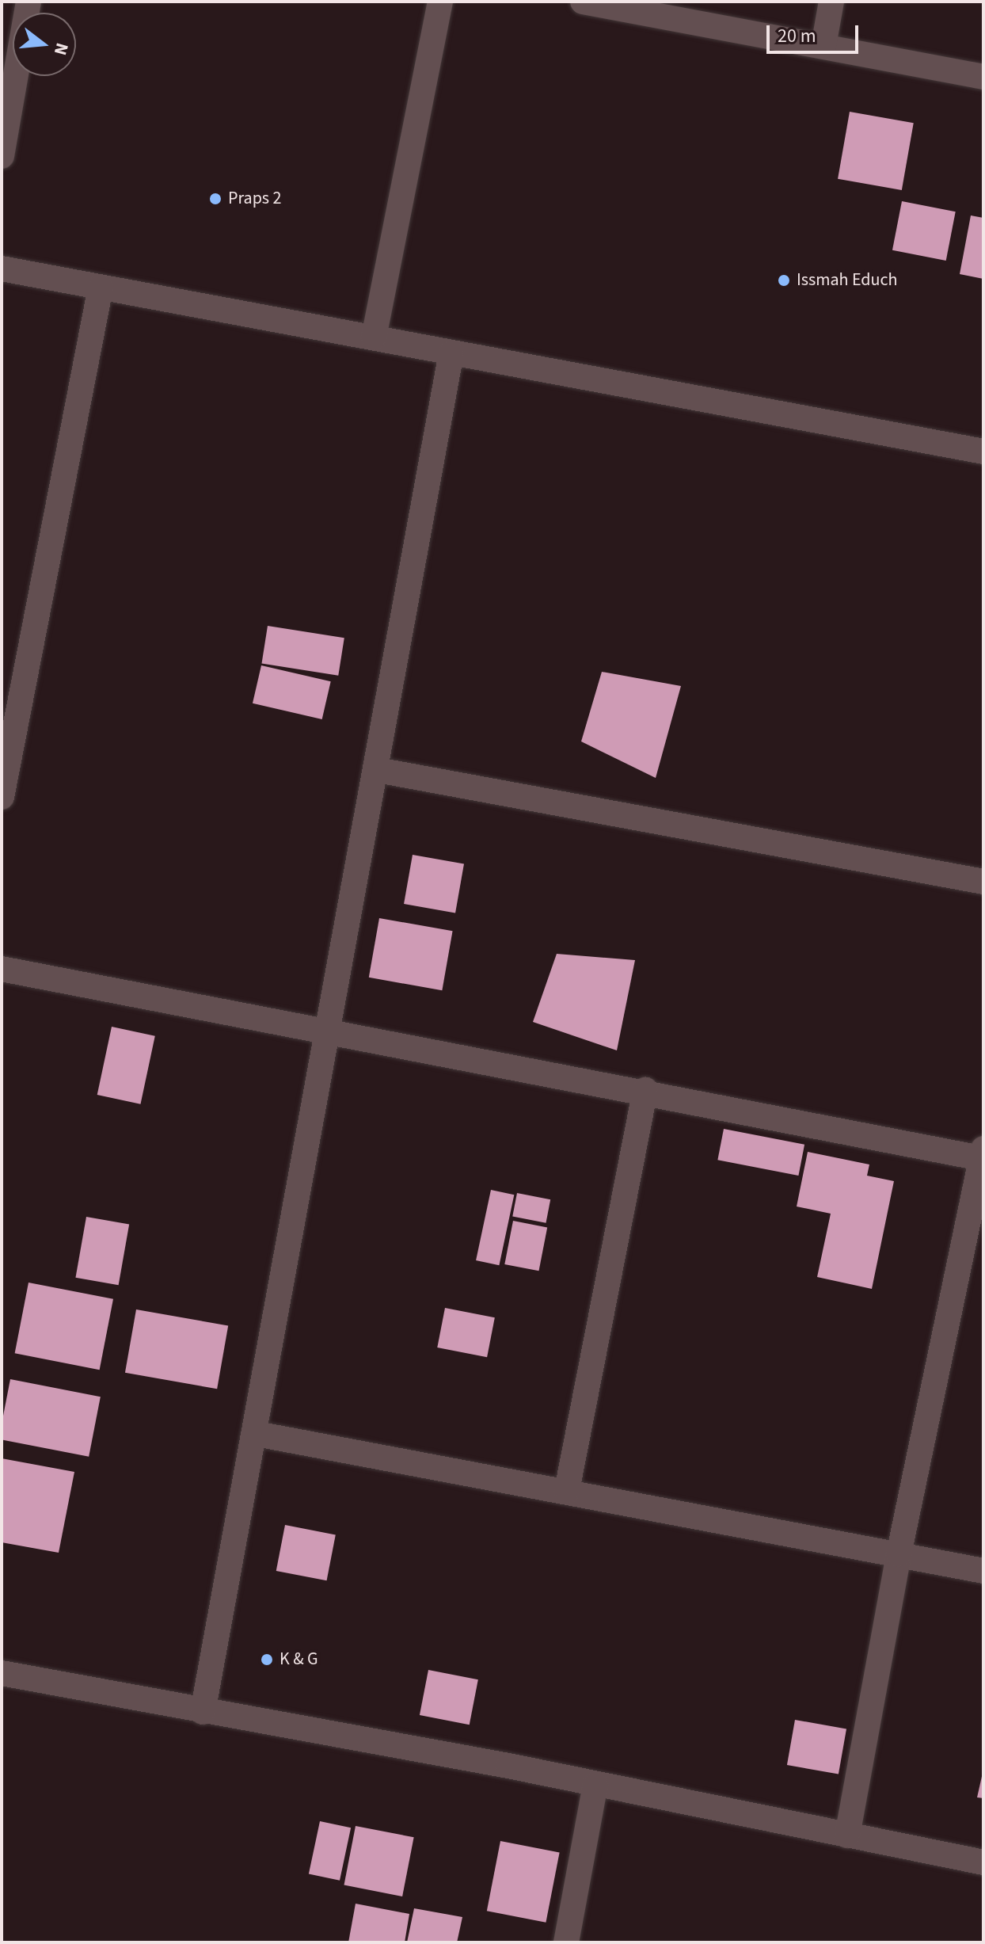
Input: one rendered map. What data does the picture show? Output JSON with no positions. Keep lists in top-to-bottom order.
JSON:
{
  "places": ["Praps 2", "Issmah Educh", "K & G"],
  "scale_bar": "20 m",
  "north": "right"
}
